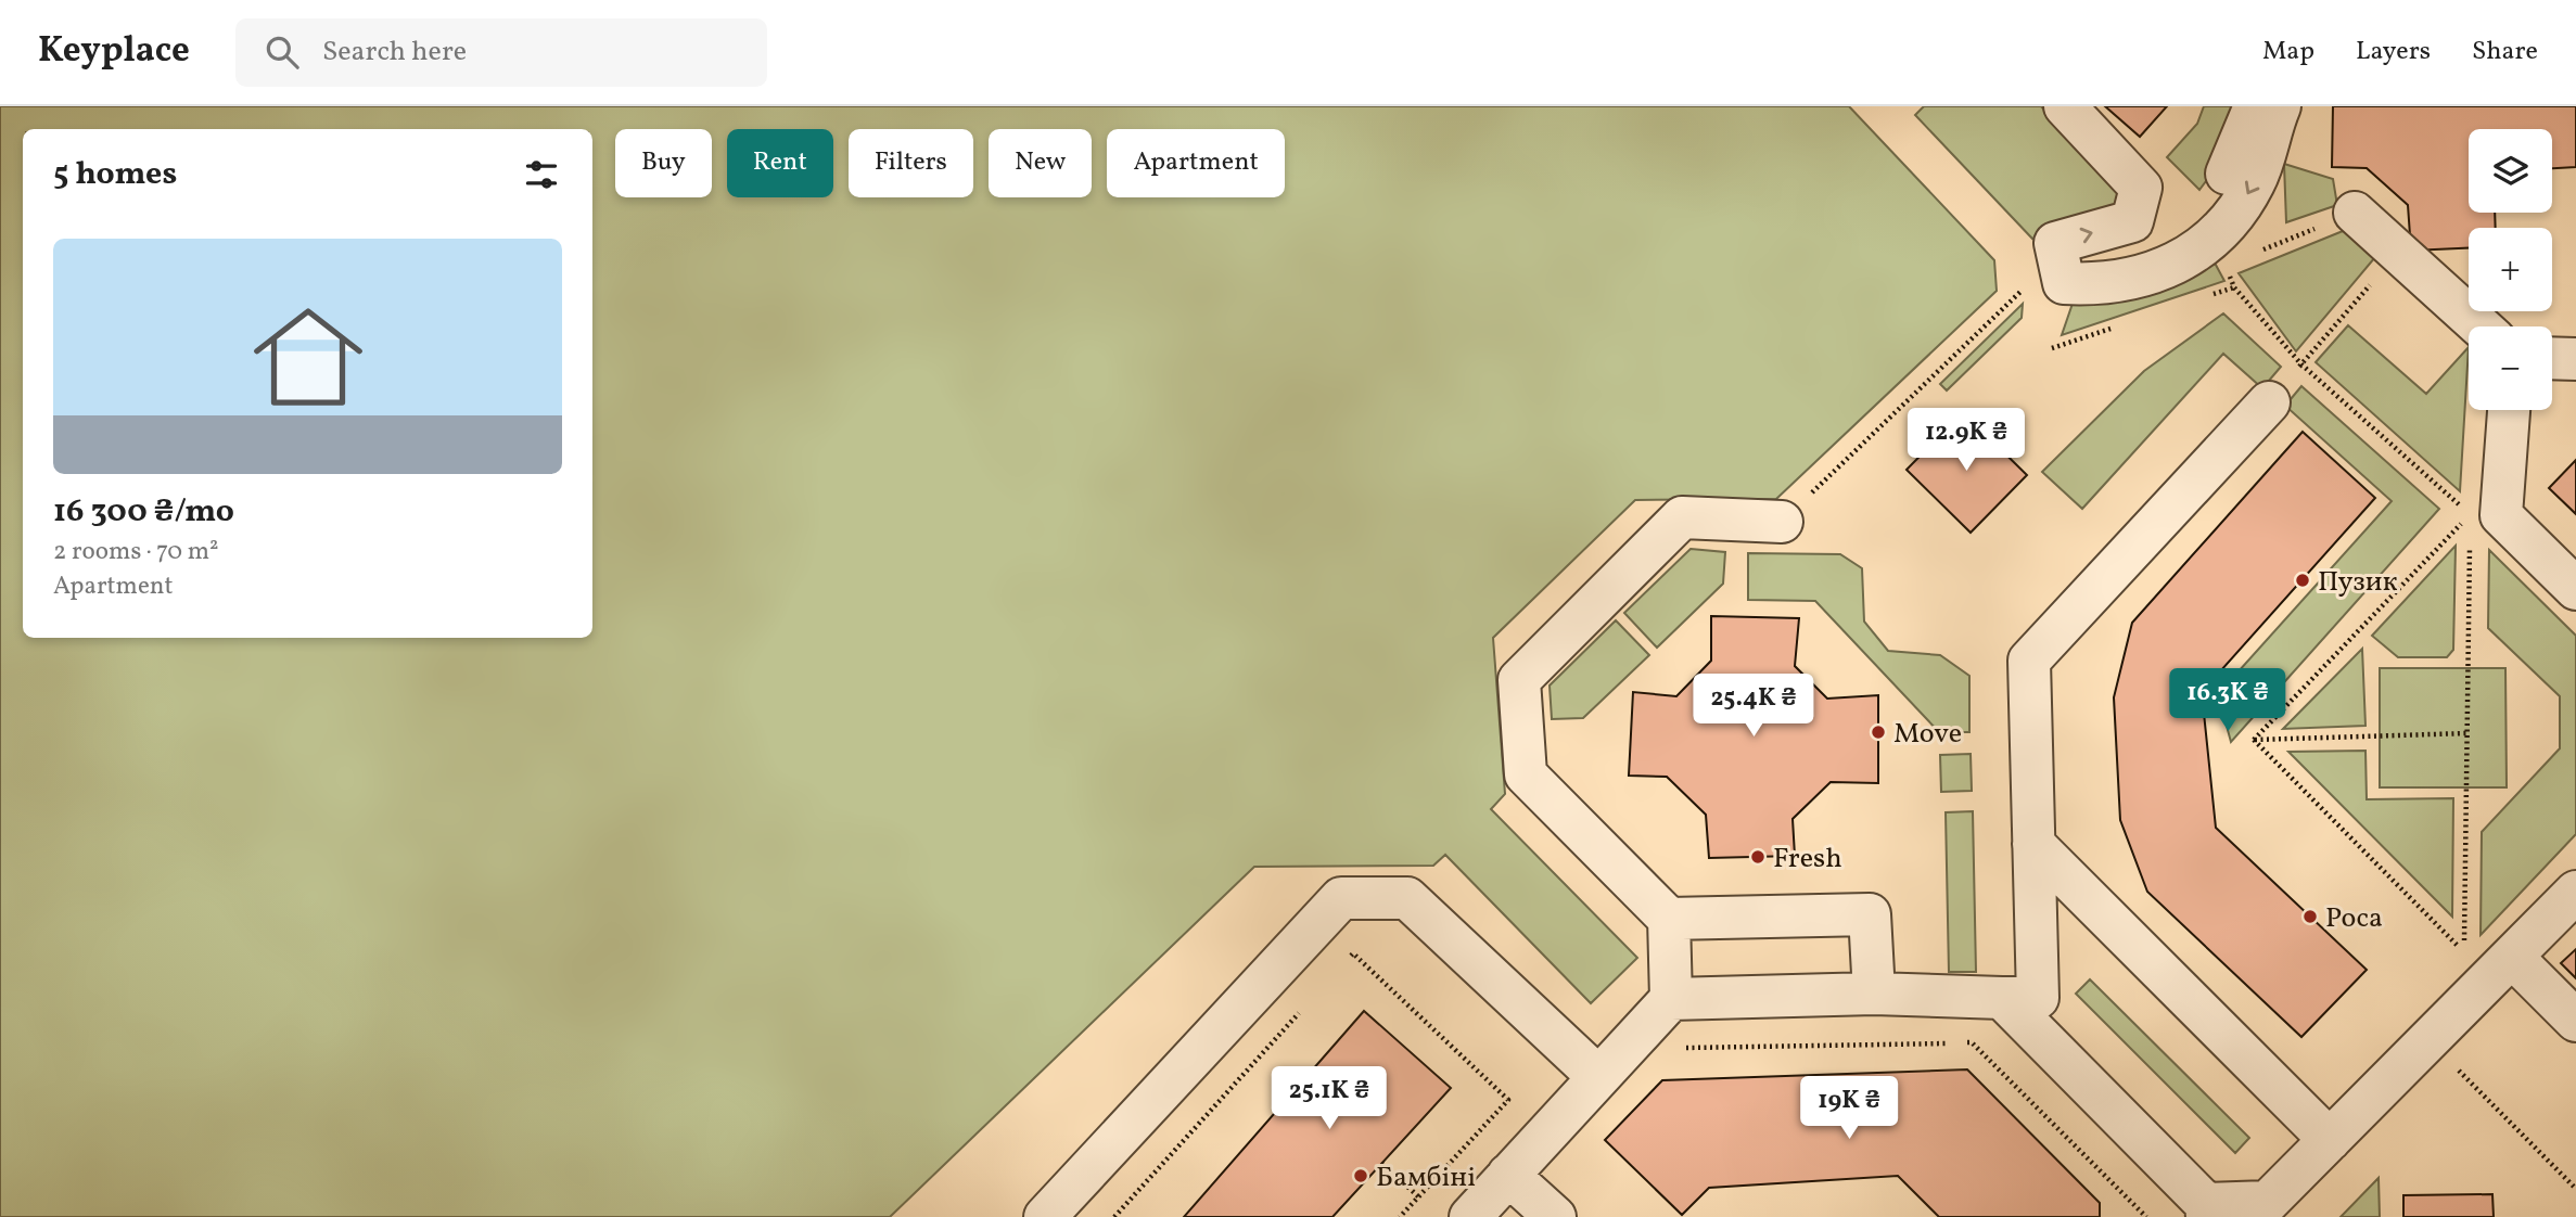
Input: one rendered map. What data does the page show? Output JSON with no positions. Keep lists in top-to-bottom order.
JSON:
{
  "places": [
    "Пузик",
    "Move",
    "Fresh",
    "Роса",
    "Бамбіні"
  ],
  "page": {
    "header": "Keyplace",
    "search": "Search here",
    "nav": ["Map", "Layers", "Share"],
    "map_buttons": ["+", "−"],
    "chip": [
      "Buy",
      "Rent",
      "Filters",
      "New",
      "Apartment"
    ],
    "heading": "5 homes",
    "list": [
      {
        "name": "16 300 ₴/mo",
        "note": "2 rooms · 70 m² · Apartment"
      }
    ],
    "price": [
      "12.9K ₴",
      "16.3K ₴",
      "25.4K ₴",
      "25.1K ₴",
      "19K ₴"
    ]
  }
}
